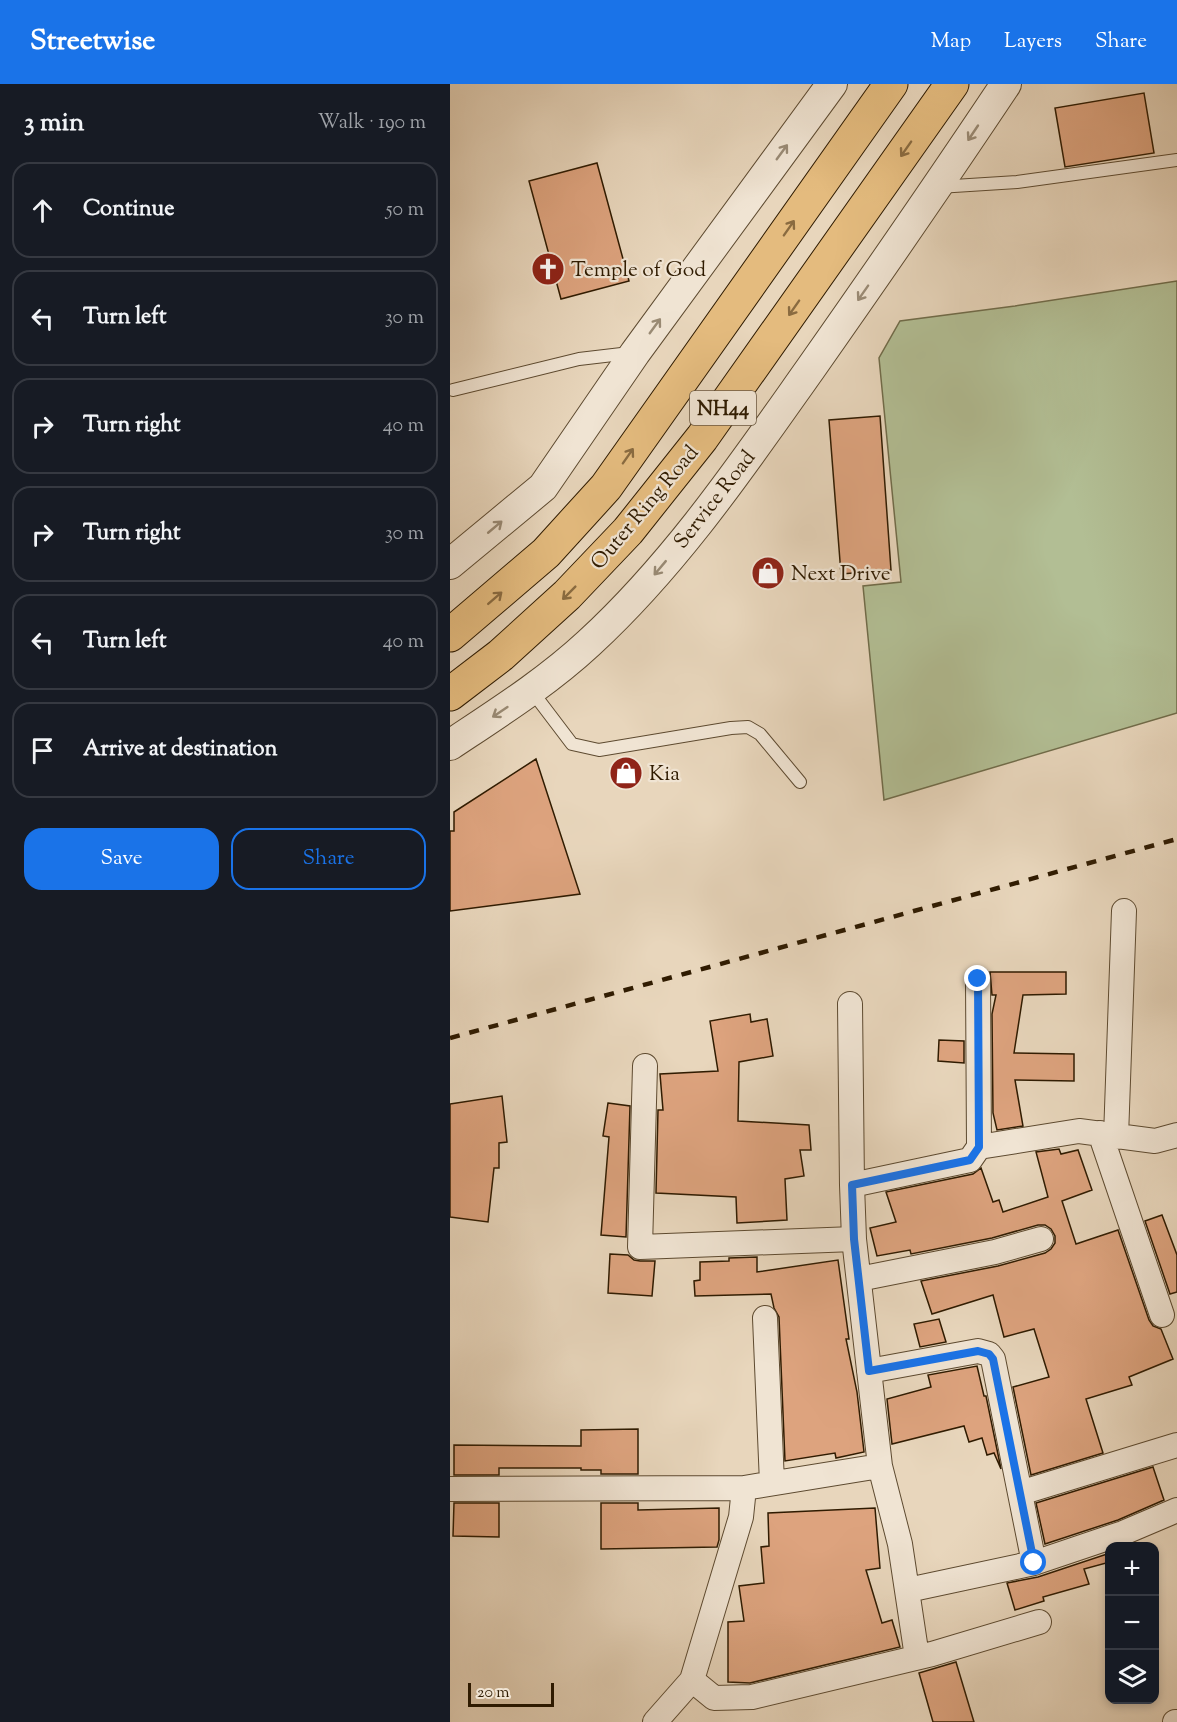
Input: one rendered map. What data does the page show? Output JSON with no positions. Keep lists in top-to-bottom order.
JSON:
{
  "streets": {
    "highway": ["NH44", "Outer Ring Road"],
    "street": ["Service Road"]
  },
  "places": {
    "church": ["Temple of God"],
    "shop": ["Next Drive", "Kia"]
  },
  "scale_bar": "20 m",
  "page": {
    "header": "Streetwise",
    "nav": ["Map", "Layers", "Share"],
    "heading": ["3 min", "Walk · 190 m"],
    "list": [
      ["Continue", "50 m"],
      ["Turn left", "30 m"],
      ["Turn right", "40 m"],
      ["Turn right", "30 m"],
      ["Turn left", "40 m"],
      "Arrive at destination"
    ],
    "buttons": ["Save", "Share"],
    "map_buttons": ["+", "−"],
    "scale": "20 m"
  }
}
